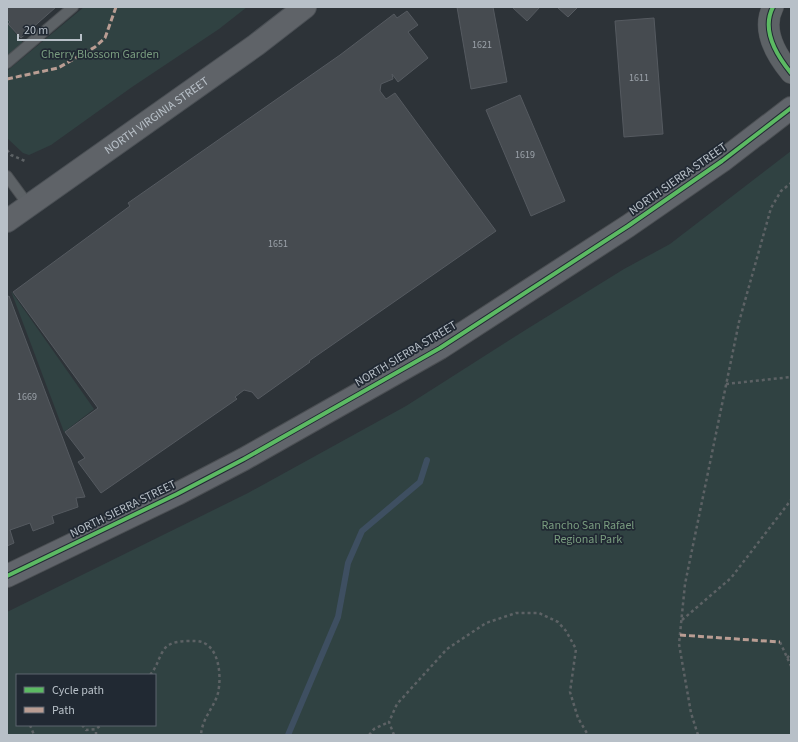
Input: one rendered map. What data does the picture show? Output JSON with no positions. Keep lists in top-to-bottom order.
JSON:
{
  "streets": {
    "main road": ["NORTH VIRGINIA STREET", "NORTH SIERRA STREET"]
  },
  "parks": ["Cherry Blossom Garden", "Rancho San Rafael Regional Park"],
  "house_numbers": [
    "1621",
    "1611",
    "1619",
    "1651",
    "1669"
  ],
  "legend": ["Cycle path", "Path"],
  "scale_bar": "20 m"
}
